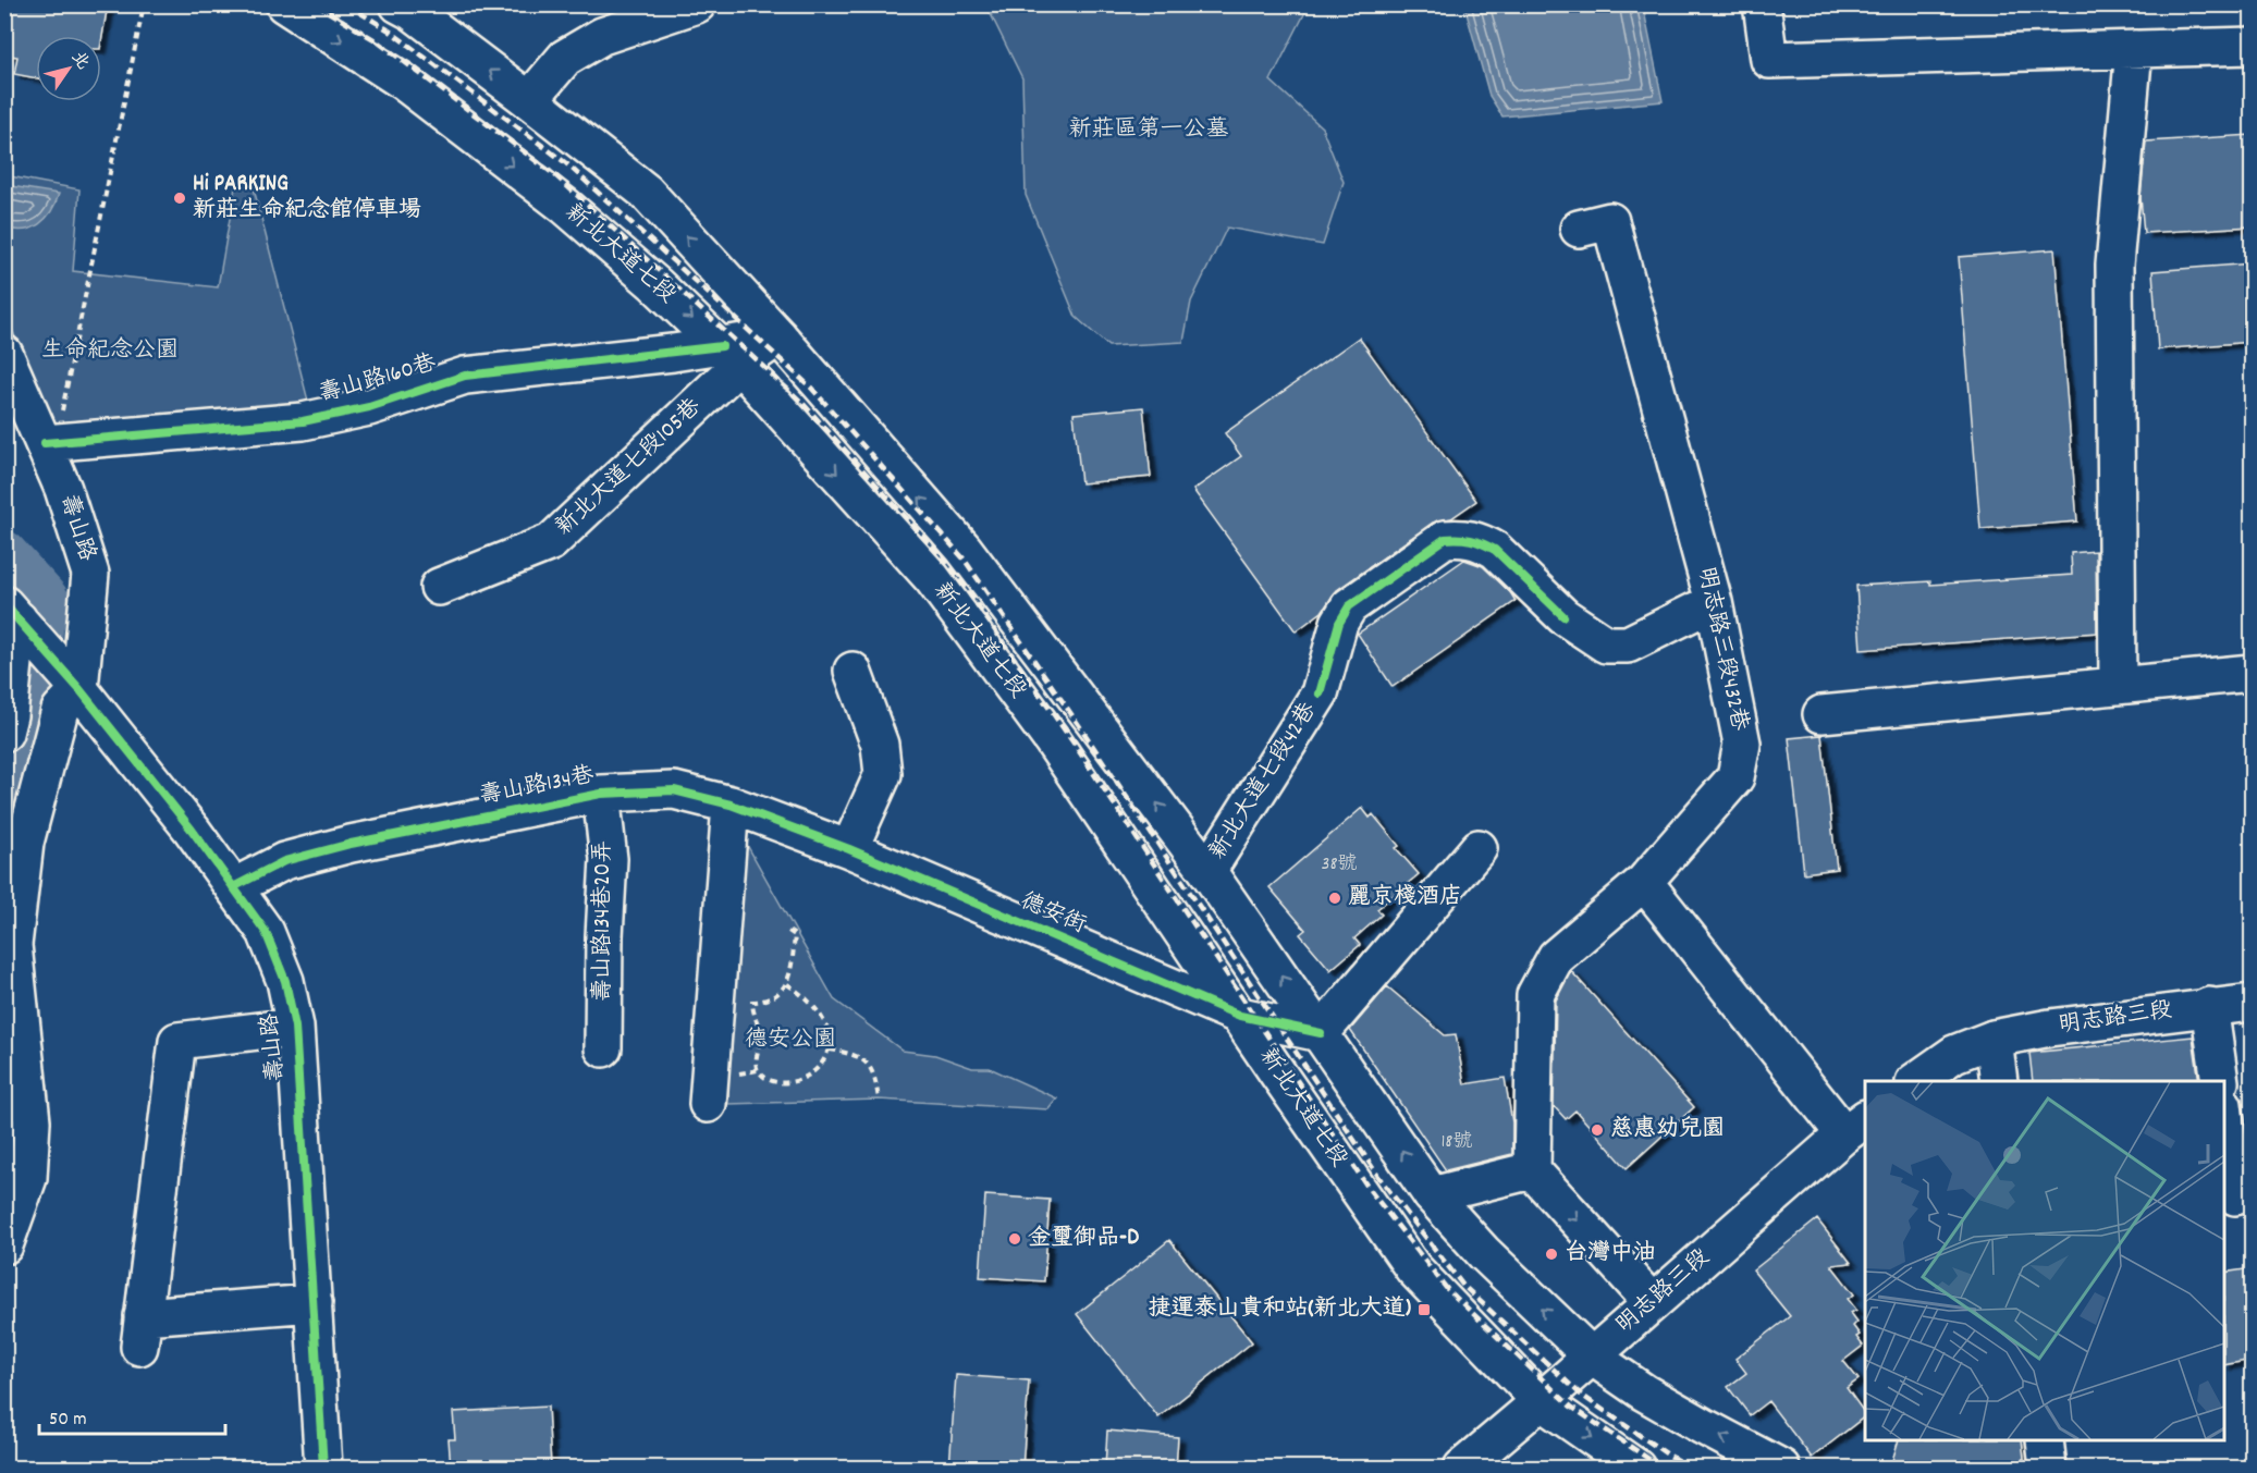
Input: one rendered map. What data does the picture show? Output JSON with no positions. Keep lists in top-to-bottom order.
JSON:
{
  "streets": {
    "street": [
      "新北大道七段",
      "壽山路160巷",
      "新北大道七段105巷",
      "壽山路",
      "明志路三段432巷",
      "新北大道七段42巷",
      "壽山路134巷",
      "德安街",
      "壽山路134巷20弄",
      "明志路三段"
    ]
  },
  "crossings": [
    ["新北大道七段", "壽山路160巷"],
    ["新北大道七段", "新北大道七段105巷"],
    ["新北大道七段", "新北大道七段42巷"],
    ["新北大道七段", "德安街"],
    ["新北大道七段", "明志路三段"],
    ["壽山路160巷", "新北大道七段105巷"],
    ["壽山路160巷", "壽山路"],
    ["壽山路", "壽山路134巷"],
    ["明志路三段432巷", "新北大道七段42巷"],
    ["壽山路134巷", "德安街"],
    ["壽山路134巷", "壽山路134巷20弄"]
  ],
  "parks": ["新莊區第一公墓", "生命紀念公園", "德安公園"],
  "places": {
    "other": [
      "Hi PARKING 新莊生命紀念館停車場",
      "麗京棧酒店",
      "慈惠幼兒園",
      "金璽御品-D",
      "台灣中油"
    ],
    "transit": ["捷運泰山貴和站(新北大道)"]
  },
  "house_numbers": ["38號", "18號"],
  "scale_bar": "50 m",
  "north": "top right"
}
